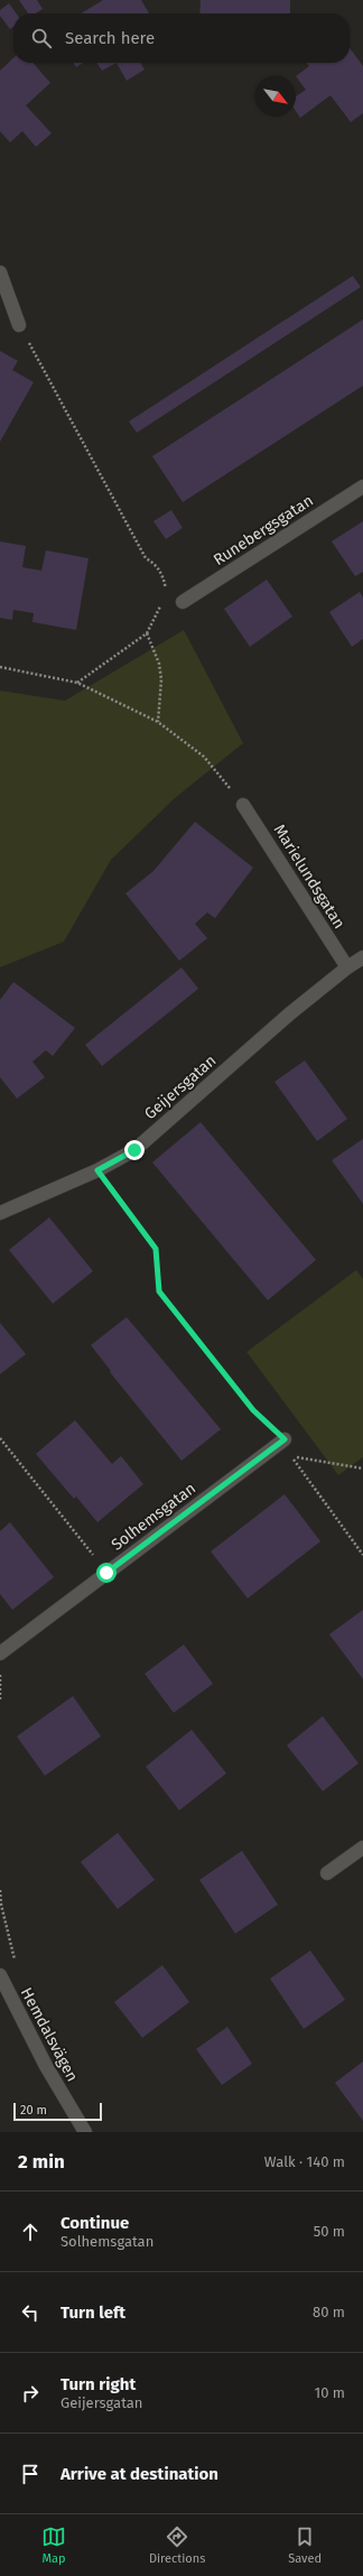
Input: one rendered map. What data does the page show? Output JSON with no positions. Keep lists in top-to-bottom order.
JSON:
{
  "streets": {
    "street": [
      "Runebergsgatan",
      "Marielundsgatan",
      "Geijersgatan",
      "Solhemsgatan",
      "Hemdalsvägen"
    ]
  },
  "crossings": [
    ["Marielundsgatan", "Geijersgatan"]
  ],
  "scale_bar": "20 m",
  "north": "bottom right",
  "page": {
    "search": "Search here",
    "scale": "20 m",
    "heading": ["2 min", "Walk · 140 m"],
    "list": [
      ["Continue", "Solhemsgatan", "50 m"],
      ["Turn left", "80 m"],
      ["Turn right", "Geijersgatan", "10 m"],
      "Arrive at destination"
    ],
    "nav": ["Map", "Directions", "Saved"]
  }
}
